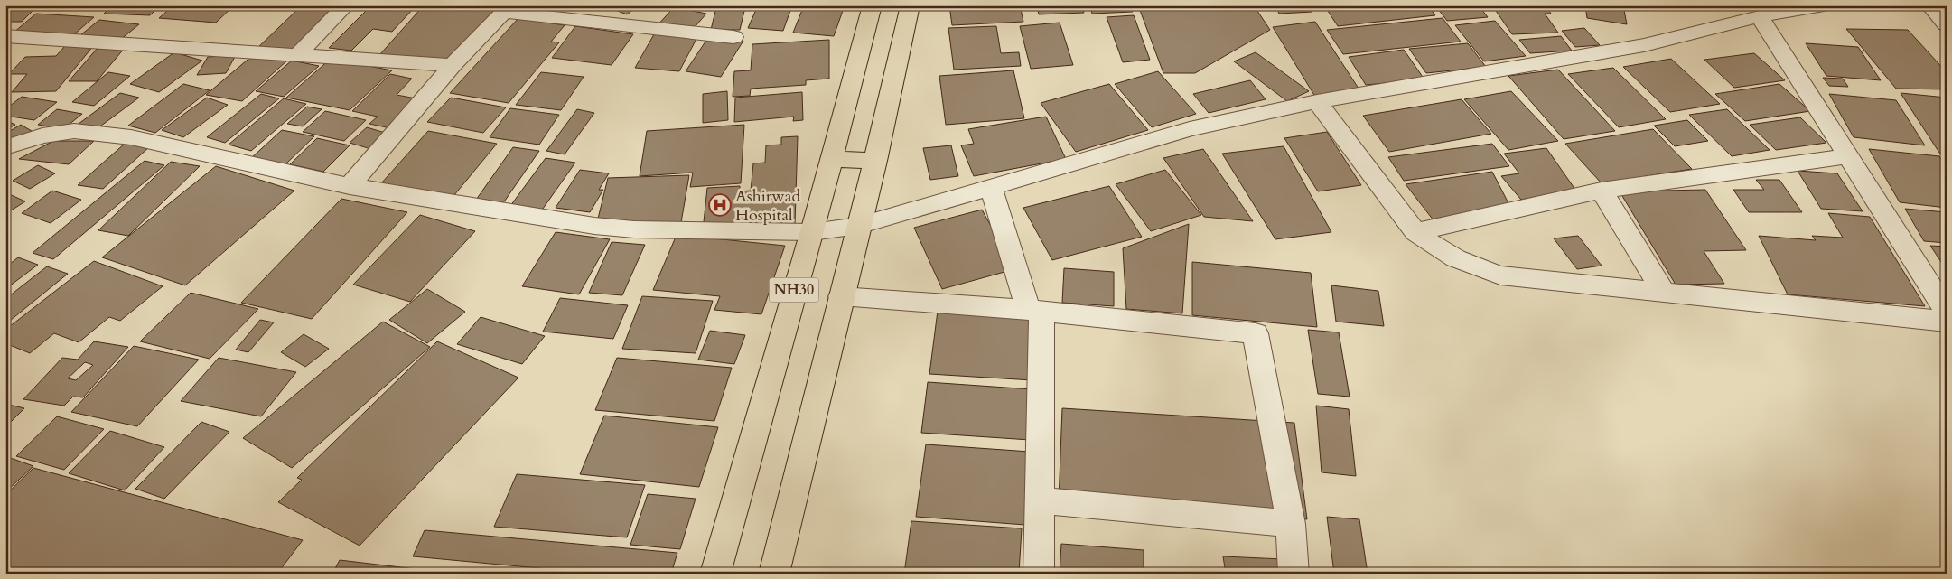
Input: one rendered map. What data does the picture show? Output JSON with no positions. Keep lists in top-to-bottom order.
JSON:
{
  "streets": {
    "highway": ["NH30"]
  },
  "places": {
    "hospital": ["Ashirwad Hospital"]
  }
}
